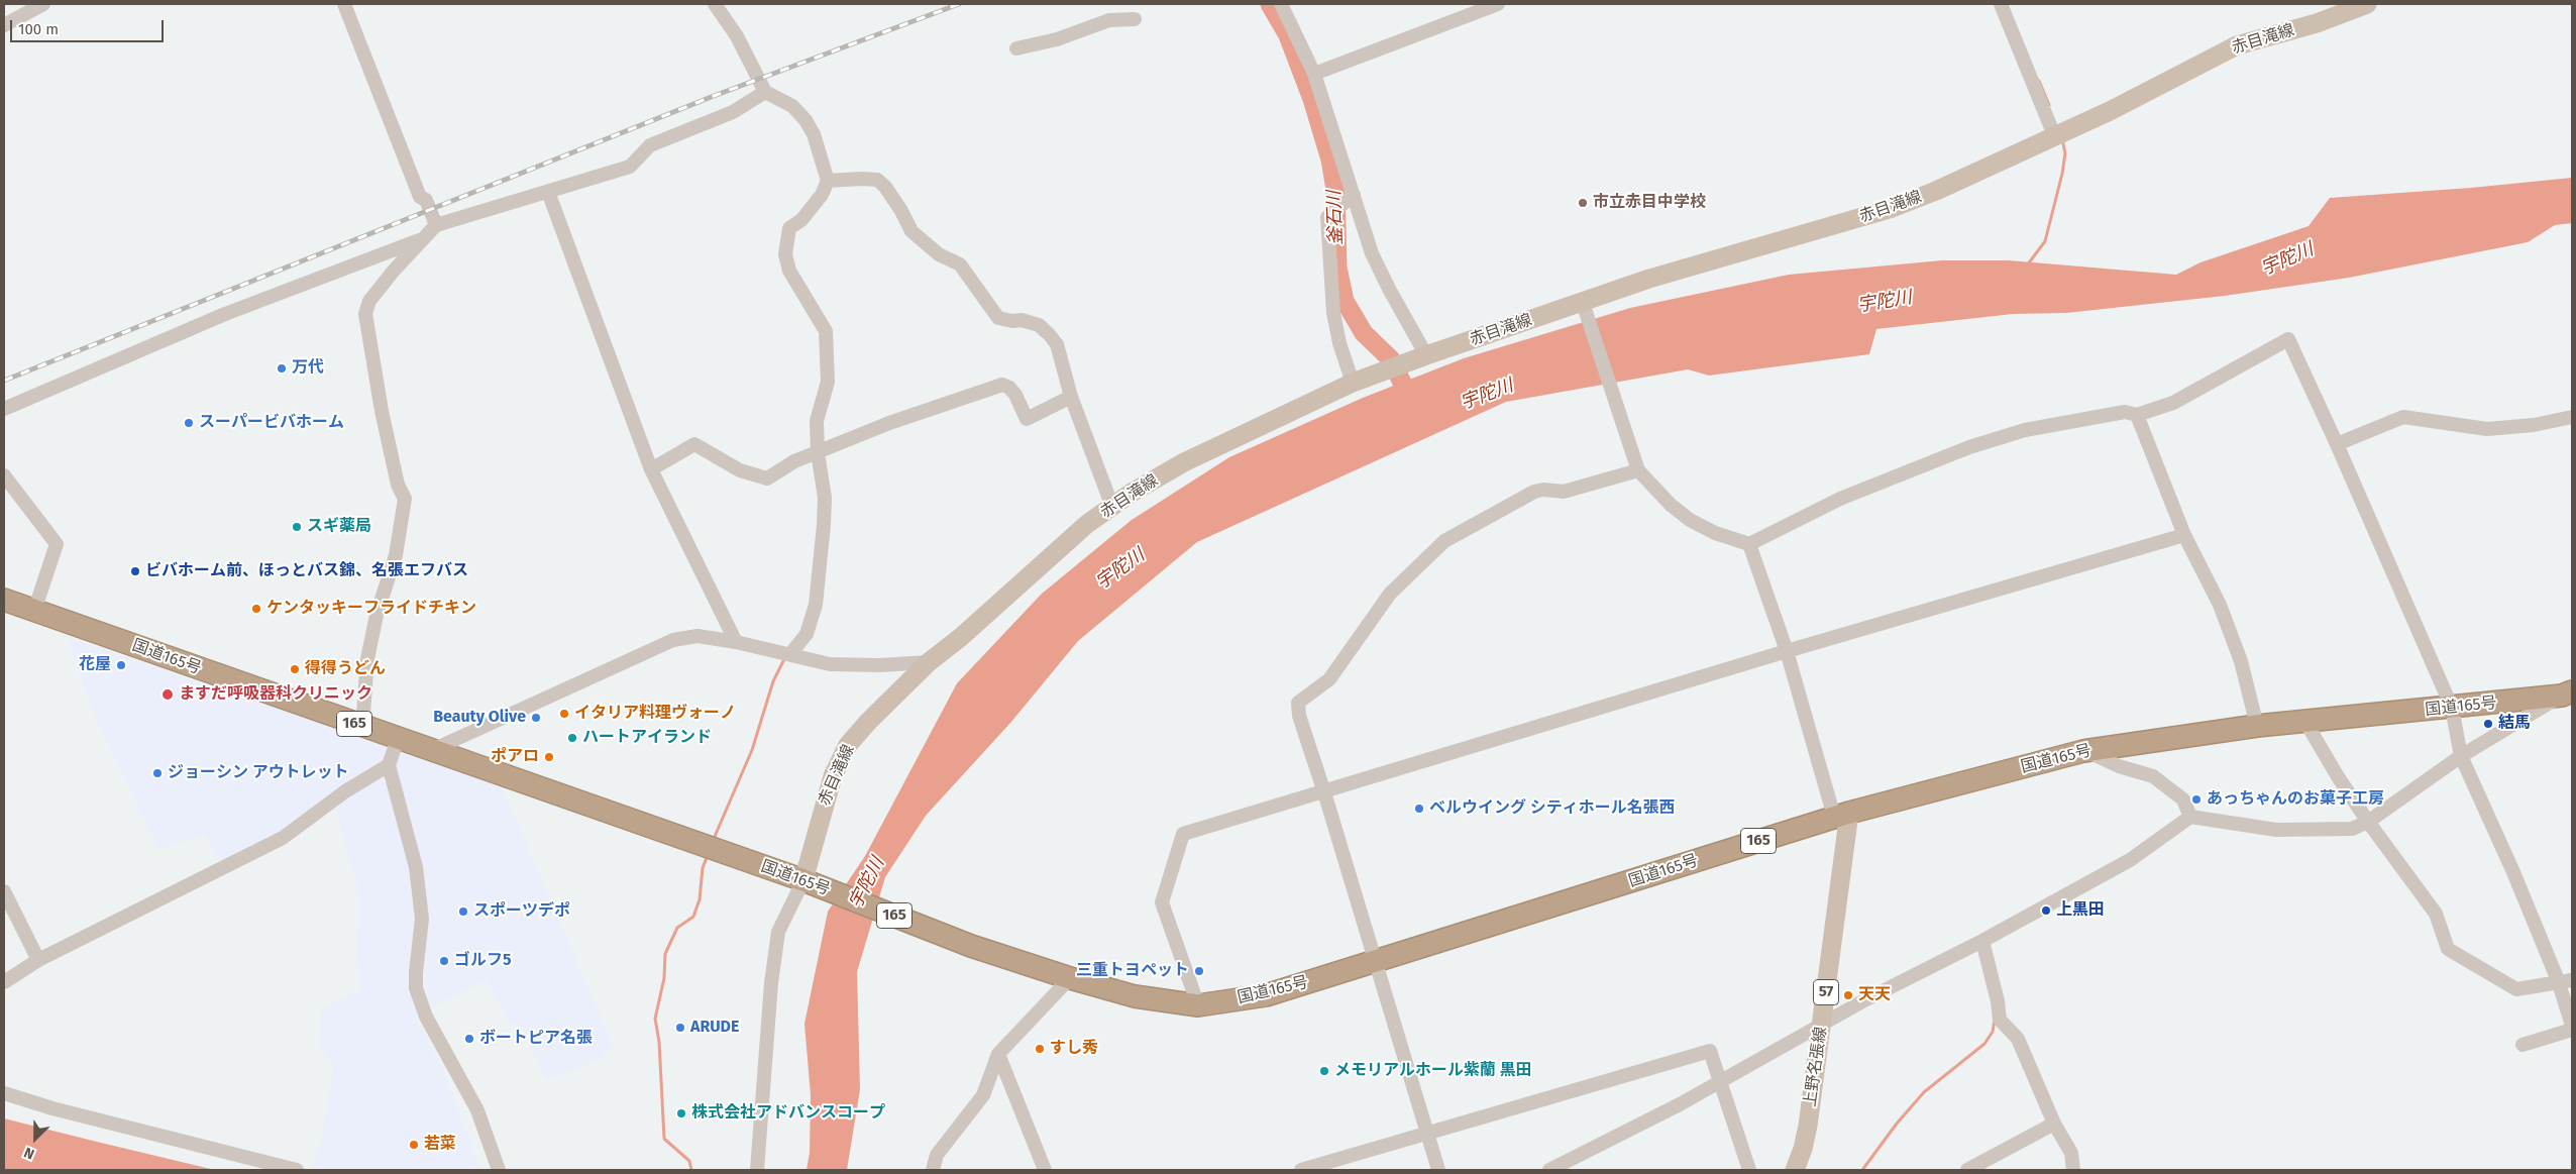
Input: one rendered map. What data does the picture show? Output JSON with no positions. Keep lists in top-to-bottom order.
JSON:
{
  "streets": {
    "highway": ["国道165号", "165"],
    "main road": ["赤目滝線", "57", "上野名張線"]
  },
  "crossings": [
    ["赤目滝線", "国道165号"],
    ["国道165号", "上野名張線"]
  ],
  "water": ["釜石川", "宇陀川"],
  "places": [
    "市立赤目中学校",
    "万代",
    "スーパービバホーム",
    "スギ薬局",
    "ビバホーム前、ほっとバス錦、名張エフバス",
    "ケンタッキーフライドチキン",
    "花屋",
    "得得うどん",
    "ますだ呼吸器科クリニック",
    "イタリア料理ヴォーノ",
    "Beauty Olive",
    "結馬",
    "ハートアイランド",
    "ポアロ",
    "ジョーシン アウトレット",
    "あっちゃんのお菓子工房",
    "ベルウイング シティホール名張西",
    "上黒田",
    "スポーツデポ",
    "ゴルフ5",
    "三重トヨペット",
    "天天",
    "ARUDE",
    "ボートピア名張",
    "すし秀",
    "メモリアルホール紫蘭 黒田",
    "株式会社アドバンスコープ",
    "若菜"
  ],
  "scale_bar": "100 m",
  "north": "bottom left"
}
